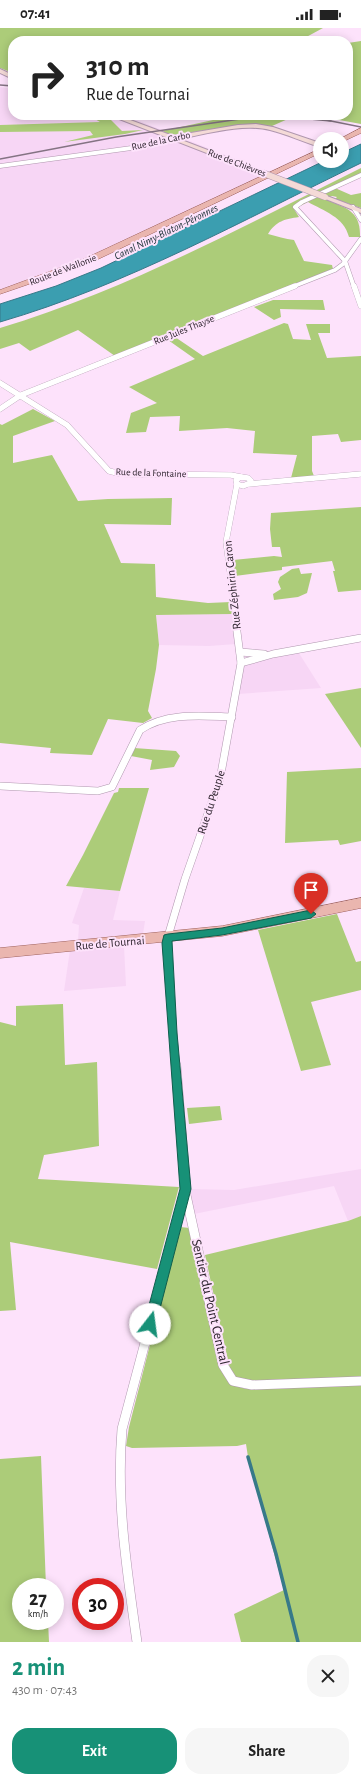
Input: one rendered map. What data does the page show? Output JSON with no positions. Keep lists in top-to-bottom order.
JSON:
{
  "streets": {
    "main road": [
      "Rue de la Carbo",
      "Rue de Chièvres",
      "Route de Wallonie",
      "Rue de Tournai"
    ],
    "street": [
      "Rue Jules Thayse",
      "Rue de la Fontaine",
      "Rue Zéphirin Caron",
      "Rue du Peuple",
      "Sentier du Point Central"
    ]
  },
  "crossings": [
    ["Rue de la Carbo", "Rue de Chièvres"],
    ["Rue Jules Thayse", "Rue de la Fontaine"],
    ["Rue de la Fontaine", "Rue Zéphirin Caron"],
    ["Rue Zéphirin Caron", "Rue du Peuple"],
    ["Rue du Peuple", "Rue de Tournai"],
    ["Rue du Peuple", "Sentier du Point Central"]
  ],
  "water": ["Canal Nimy-Blaton-Péronnes"],
  "page": {
    "status": "07:41",
    "turn": ["310 m", "Rue de Tournai"],
    "speed": "27 km/h",
    "limit": "30",
    "heading": ["2 min", "430 m · 07:43"],
    "buttons": ["Exit", "Share"]
  }
}
